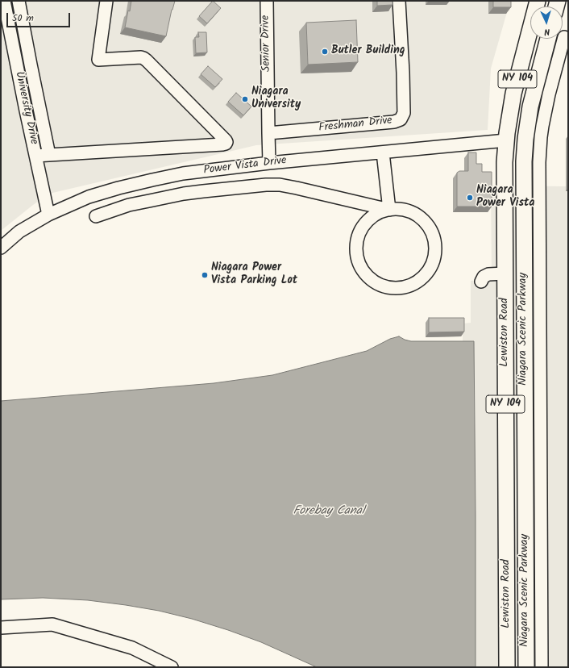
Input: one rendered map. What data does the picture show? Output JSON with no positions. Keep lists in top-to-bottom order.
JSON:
{
  "streets": {
    "main road": ["NY 104", "Niagara Scenic Parkway", "Lewiston Road"],
    "street": [
      "Senior Drive",
      "University Drive",
      "Freshman Drive",
      "Power Vista Drive"
    ]
  },
  "crossings": [
    ["Senior Drive", "Freshman Drive"],
    ["Senior Drive", "Power Vista Drive"],
    ["University Drive", "Power Vista Drive"],
    ["Power Vista Drive", "Lewiston Road"]
  ],
  "water": ["Forebay Canal"],
  "places": [
    "Butler Building",
    "Niagara University",
    "Niagara Power Vista",
    "Niagara Power Vista Parking Lot"
  ],
  "scale_bar": "50 m",
  "north": "bottom"
}
